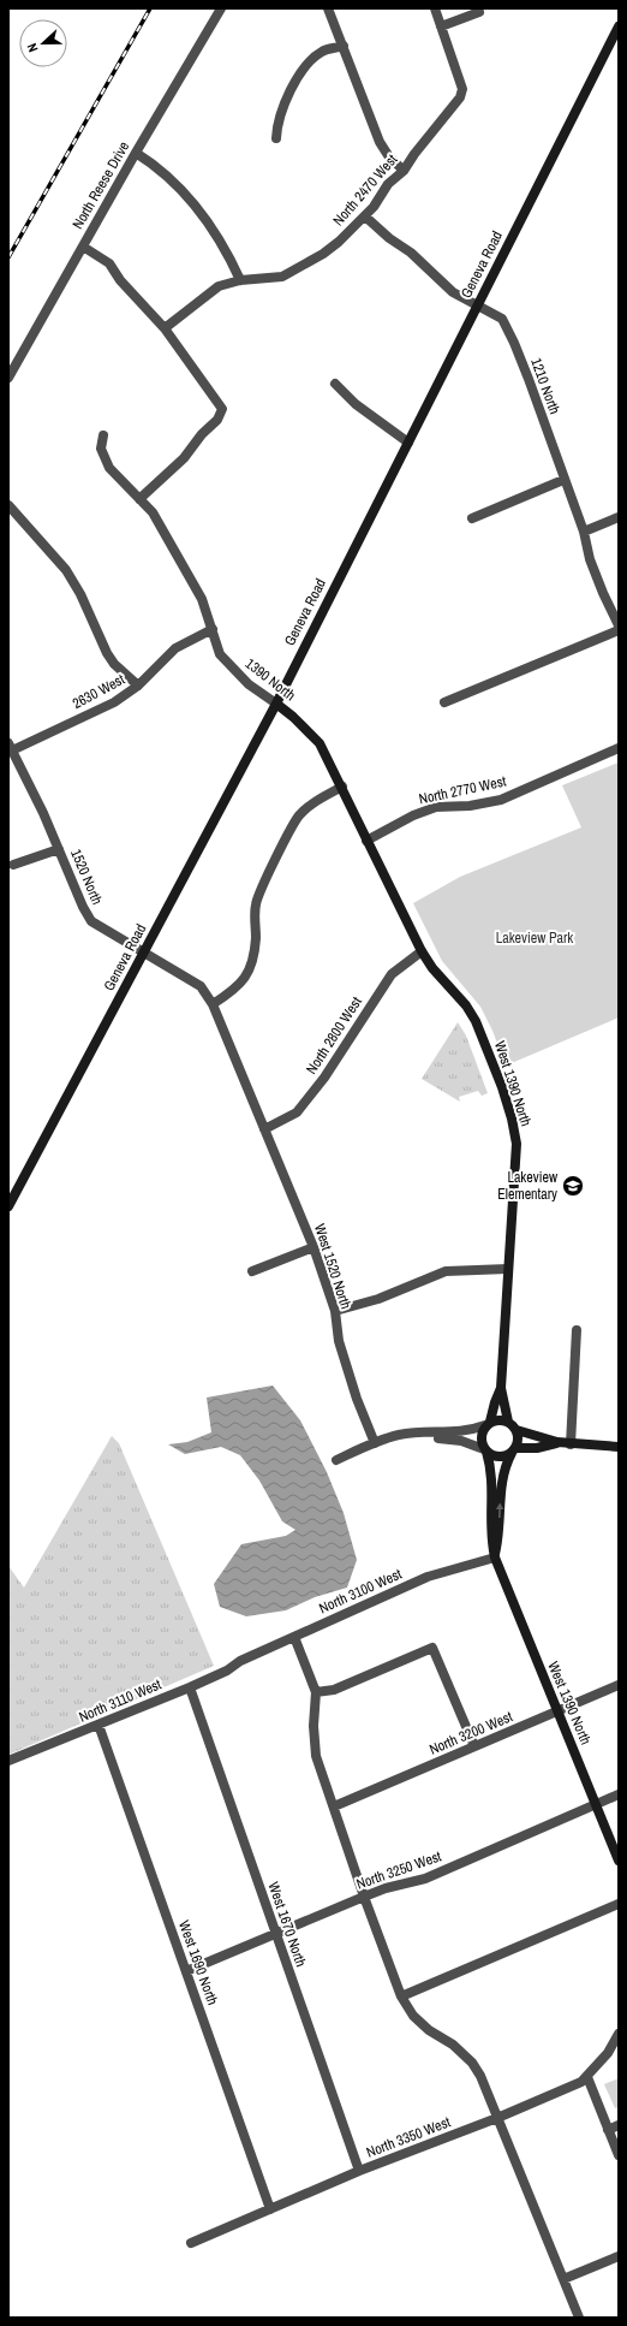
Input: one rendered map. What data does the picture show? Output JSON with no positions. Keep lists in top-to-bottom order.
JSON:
{
  "streets": {
    "street": [
      "North Reese Drive",
      "North 2470 West",
      "Geneva Road",
      "1210 North",
      "1390 North",
      "2630 West",
      "North 2770 West",
      "1520 North",
      "North 2800 West",
      "West 1390 North",
      "West 1520 North",
      "North 3100 West",
      "North 3110 West",
      "North 3200 West",
      "North 3250 West",
      "West 1670 North",
      "West 1690 North",
      "North 3350 West"
    ]
  },
  "crossings": [
    ["North 2470 West", "1210 North"],
    ["Geneva Road", "1210 North"],
    ["Geneva Road", "1390 North"],
    ["Geneva Road", "1520 North"],
    ["1390 North", "2630 West"],
    ["1390 North", "North 2770 West"],
    ["1390 North", "North 2800 West"],
    ["1390 North", "West 1390 North"],
    ["2630 West", "1520 North"],
    ["1520 North", "North 2800 West"],
    ["1520 North", "West 1520 North"],
    ["North 2800 West", "West 1390 North"],
    ["North 2800 West", "West 1520 North"],
    ["West 1390 North", "North 3100 West"],
    ["West 1390 North", "North 3200 West"],
    ["West 1390 North", "North 3250 West"],
    ["North 3100 West", "North 3110 West"],
    ["North 3110 West", "West 1670 North"],
    ["North 3110 West", "West 1690 North"],
    ["North 3250 West", "West 1670 North"],
    ["North 3250 West", "West 1690 North"],
    ["West 1670 North", "North 3350 West"],
    ["West 1690 North", "North 3350 West"]
  ],
  "parks": ["Lakeview Park"],
  "places": {
    "school or university": ["Lakeview Elementary"]
  },
  "north": "left"
}
